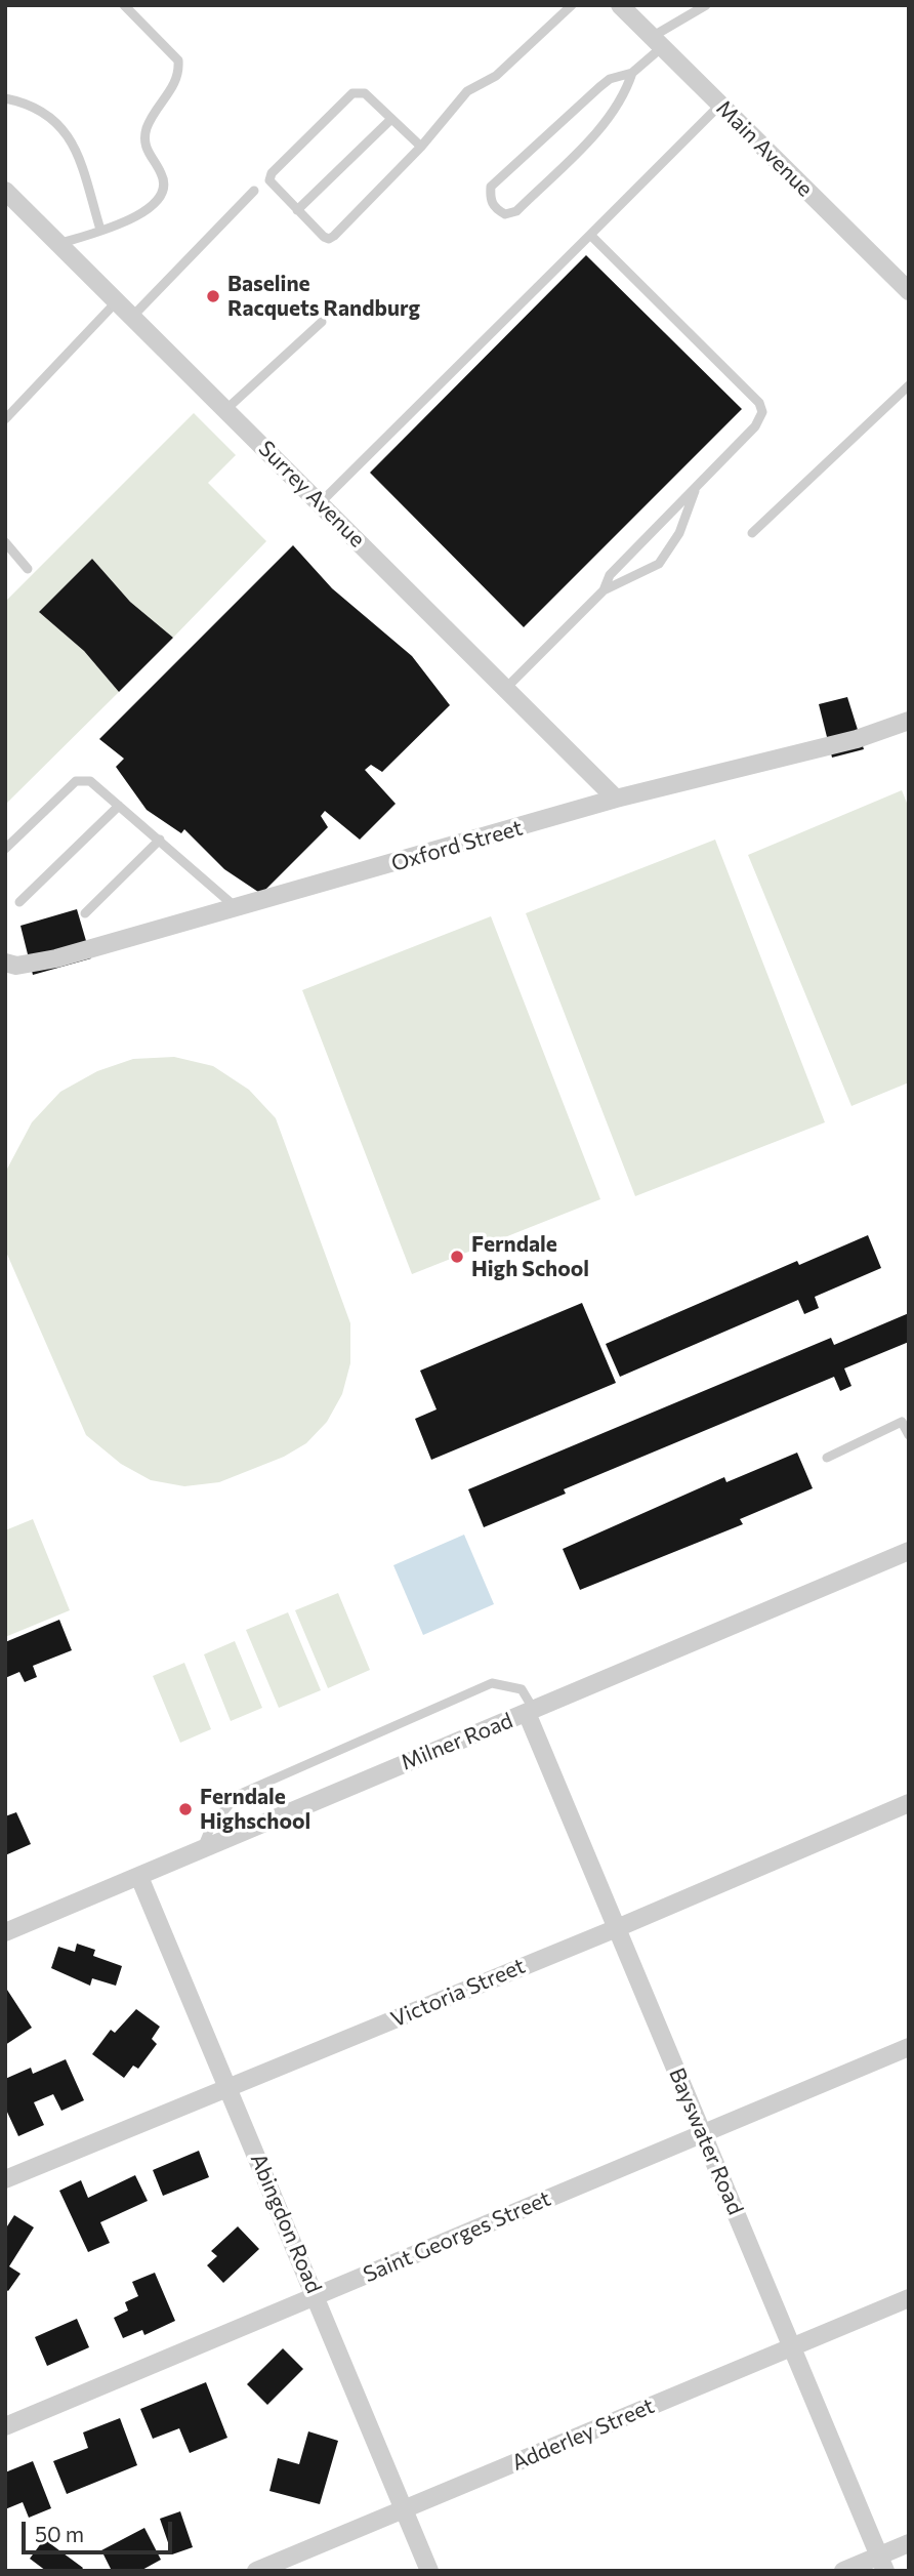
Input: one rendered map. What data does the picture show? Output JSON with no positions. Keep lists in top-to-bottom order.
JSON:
{
  "streets": {
    "street": [
      "Main Avenue",
      "Surrey Avenue",
      "Oxford Street",
      "Milner Road",
      "Victoria Street",
      "Bayswater Road",
      "Abingdon Road",
      "Saint Georges Street",
      "Adderley Street"
    ]
  },
  "crossings": [
    ["Surrey Avenue", "Oxford Street"],
    ["Milner Road", "Bayswater Road"],
    ["Milner Road", "Abingdon Road"],
    ["Victoria Street", "Bayswater Road"],
    ["Victoria Street", "Abingdon Road"],
    ["Bayswater Road", "Saint Georges Street"],
    ["Bayswater Road", "Adderley Street"],
    ["Abingdon Road", "Saint Georges Street"],
    ["Abingdon Road", "Adderley Street"]
  ],
  "places": ["Baseline Racquets Randburg", "Ferndale High School", "Ferndale Highschool"],
  "scale_bar": "50 m"
}
